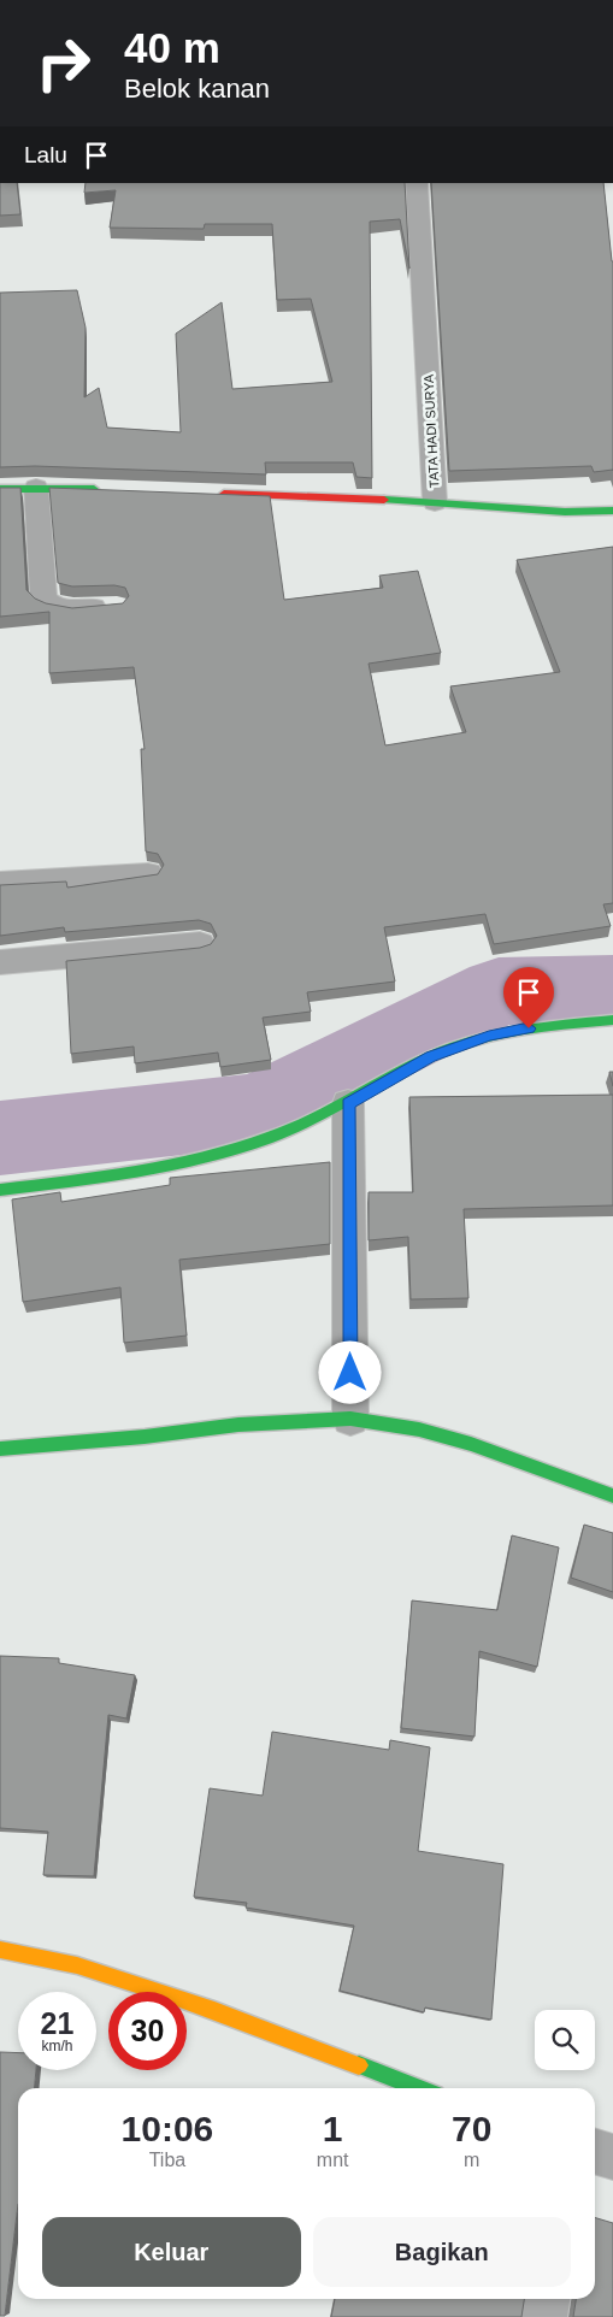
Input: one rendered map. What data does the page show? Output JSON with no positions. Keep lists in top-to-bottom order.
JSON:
{
  "streets": {
    "street": ["TATA HADI SURYA"]
  },
  "page": {
    "turn": ["40 m", "Belok kanan"],
    "then": "Lalu",
    "speed": "21 km/h",
    "limit": "30",
    "eta": [
      "10:06",
      "Tiba",
      "1",
      "mnt",
      "70",
      "m"
    ],
    "buttons": ["Keluar", "Bagikan"]
  }
}
